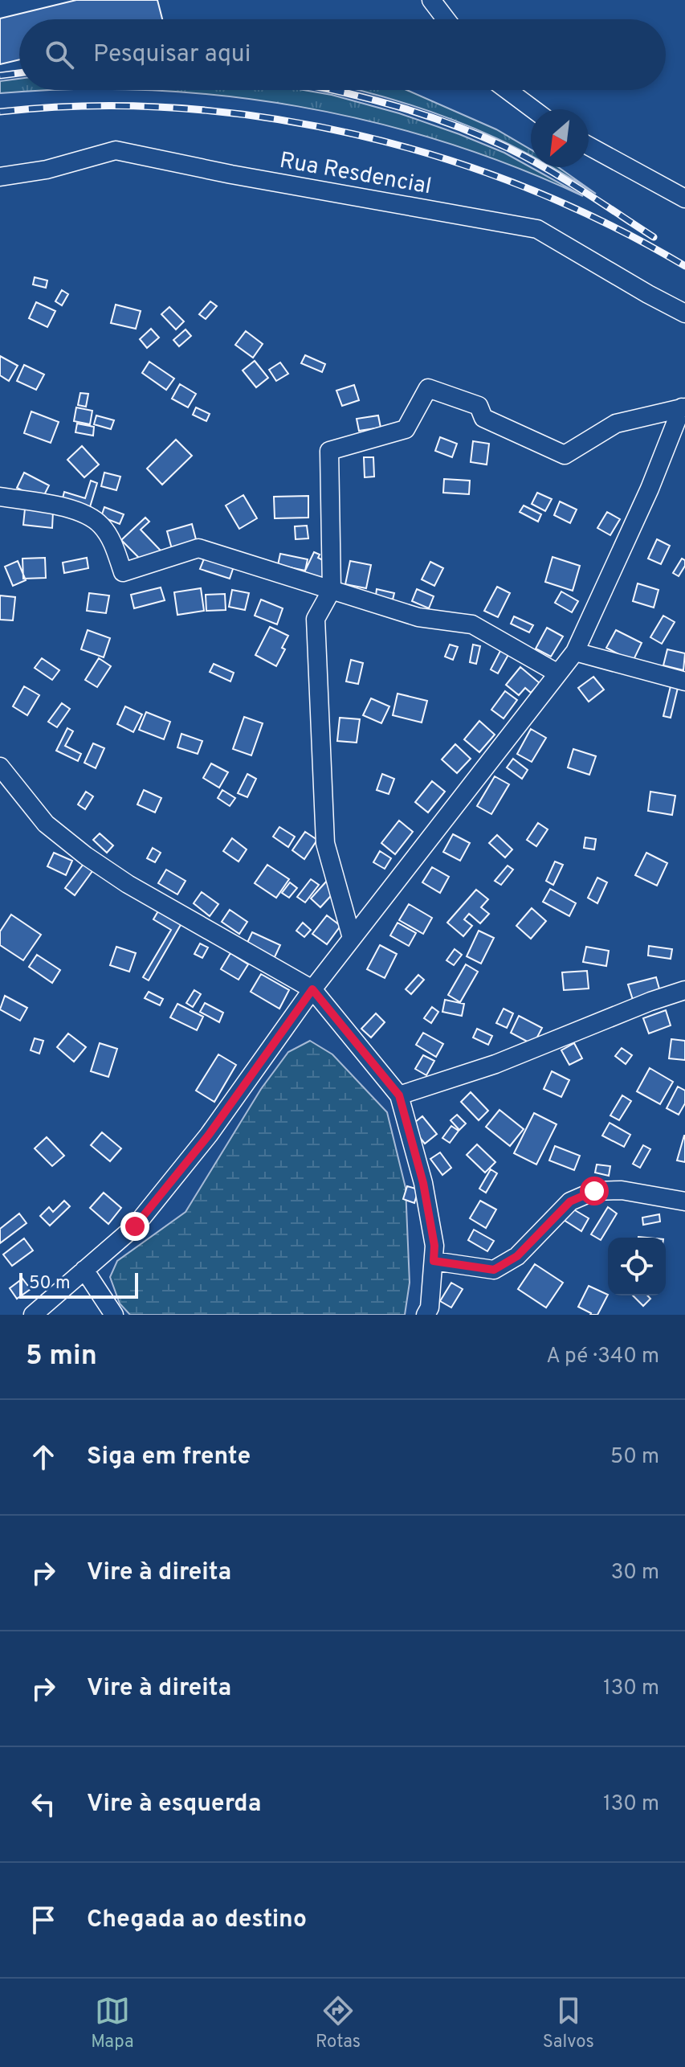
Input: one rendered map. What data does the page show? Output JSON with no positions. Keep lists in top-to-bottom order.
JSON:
{
  "streets": {
    "street": ["Rua Resdencial"]
  },
  "scale_bar": "50 m",
  "north": "bottom left",
  "page": {
    "search": "Pesquisar aqui",
    "scale": "50 m",
    "heading": ["5 min", "A pé · 340 m"],
    "list": [
      ["Siga em frente", "50 m"],
      ["Vire à direita", "30 m"],
      ["Vire à direita", "130 m"],
      ["Vire à esquerda", "130 m"],
      "Chegada ao destino"
    ],
    "nav": ["Mapa", "Rotas", "Salvos"]
  }
}
